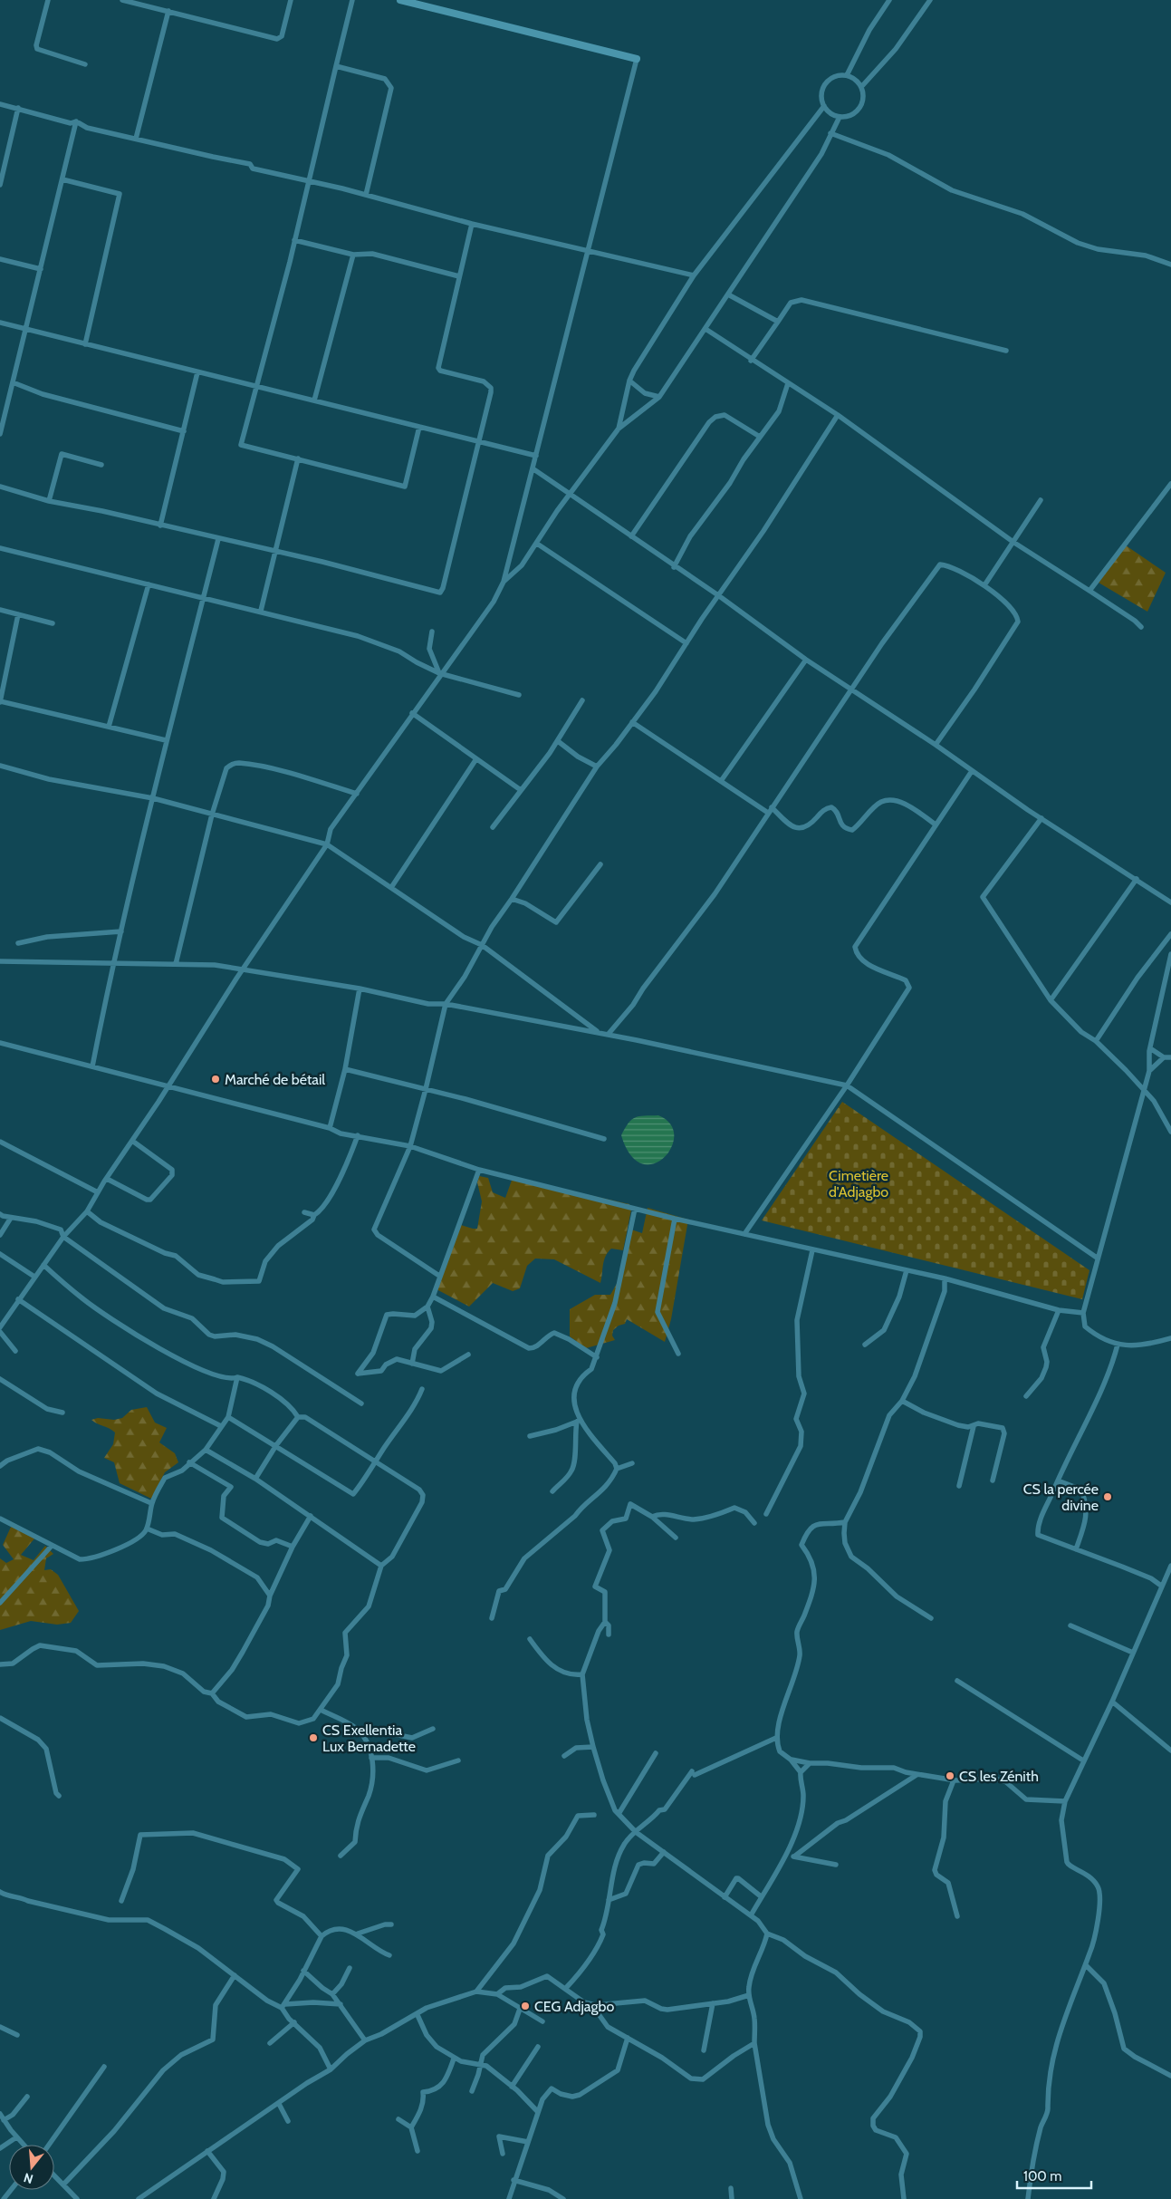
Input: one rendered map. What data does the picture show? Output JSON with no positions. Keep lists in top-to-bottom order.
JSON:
{
  "parks": ["Cimetière d'Adjagbo"],
  "places": [
    "Marché de bétail",
    "CS la percée divine",
    "CS Exellentia Lux Bernadette",
    "CS les Zénith",
    "CEG Adjagbo"
  ],
  "scale_bar": "100 m",
  "north": "bottom"
}
